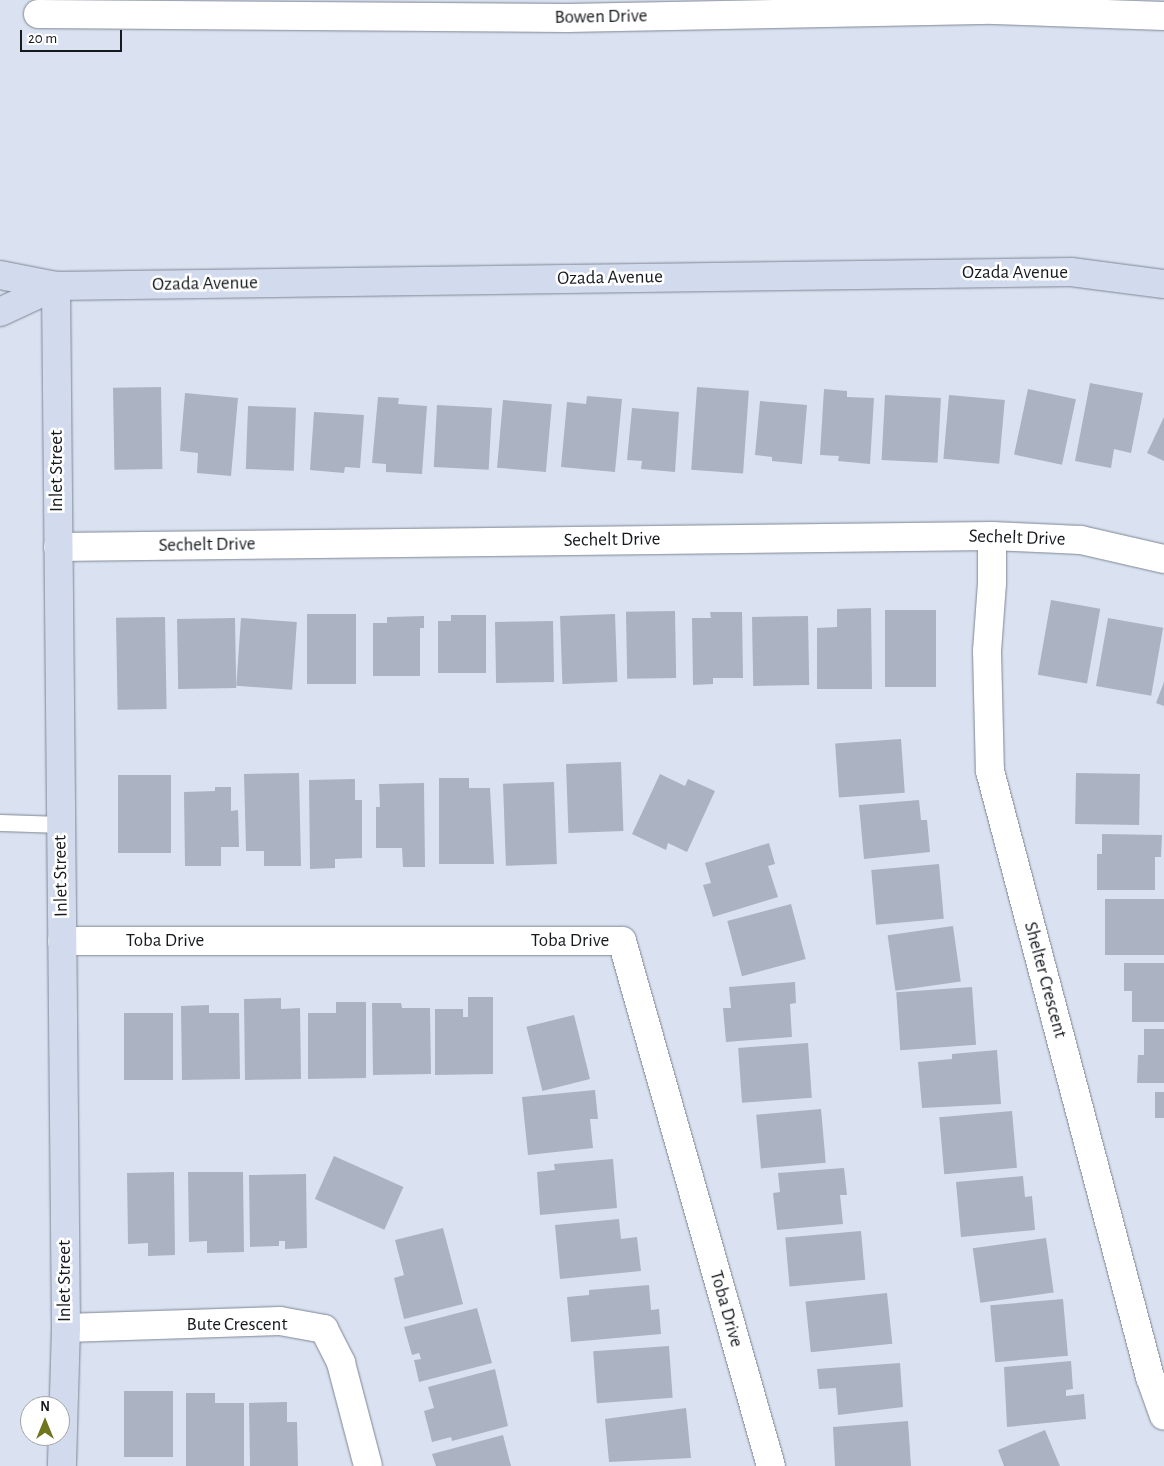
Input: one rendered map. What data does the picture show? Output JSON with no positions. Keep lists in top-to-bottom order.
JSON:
{
  "streets": {
    "street": [
      "Bowen Drive",
      "Ozada Avenue",
      "Inlet Street",
      "Sechelt Drive",
      "Toba Drive",
      "Shelter Crescent",
      "Bute Crescent"
    ]
  },
  "crossings": [
    ["Ozada Avenue", "Inlet Street"],
    ["Inlet Street", "Sechelt Drive"],
    ["Inlet Street", "Toba Drive"],
    ["Inlet Street", "Bute Crescent"],
    ["Sechelt Drive", "Shelter Crescent"]
  ],
  "scale_bar": "20 m",
  "north": "top"
}
